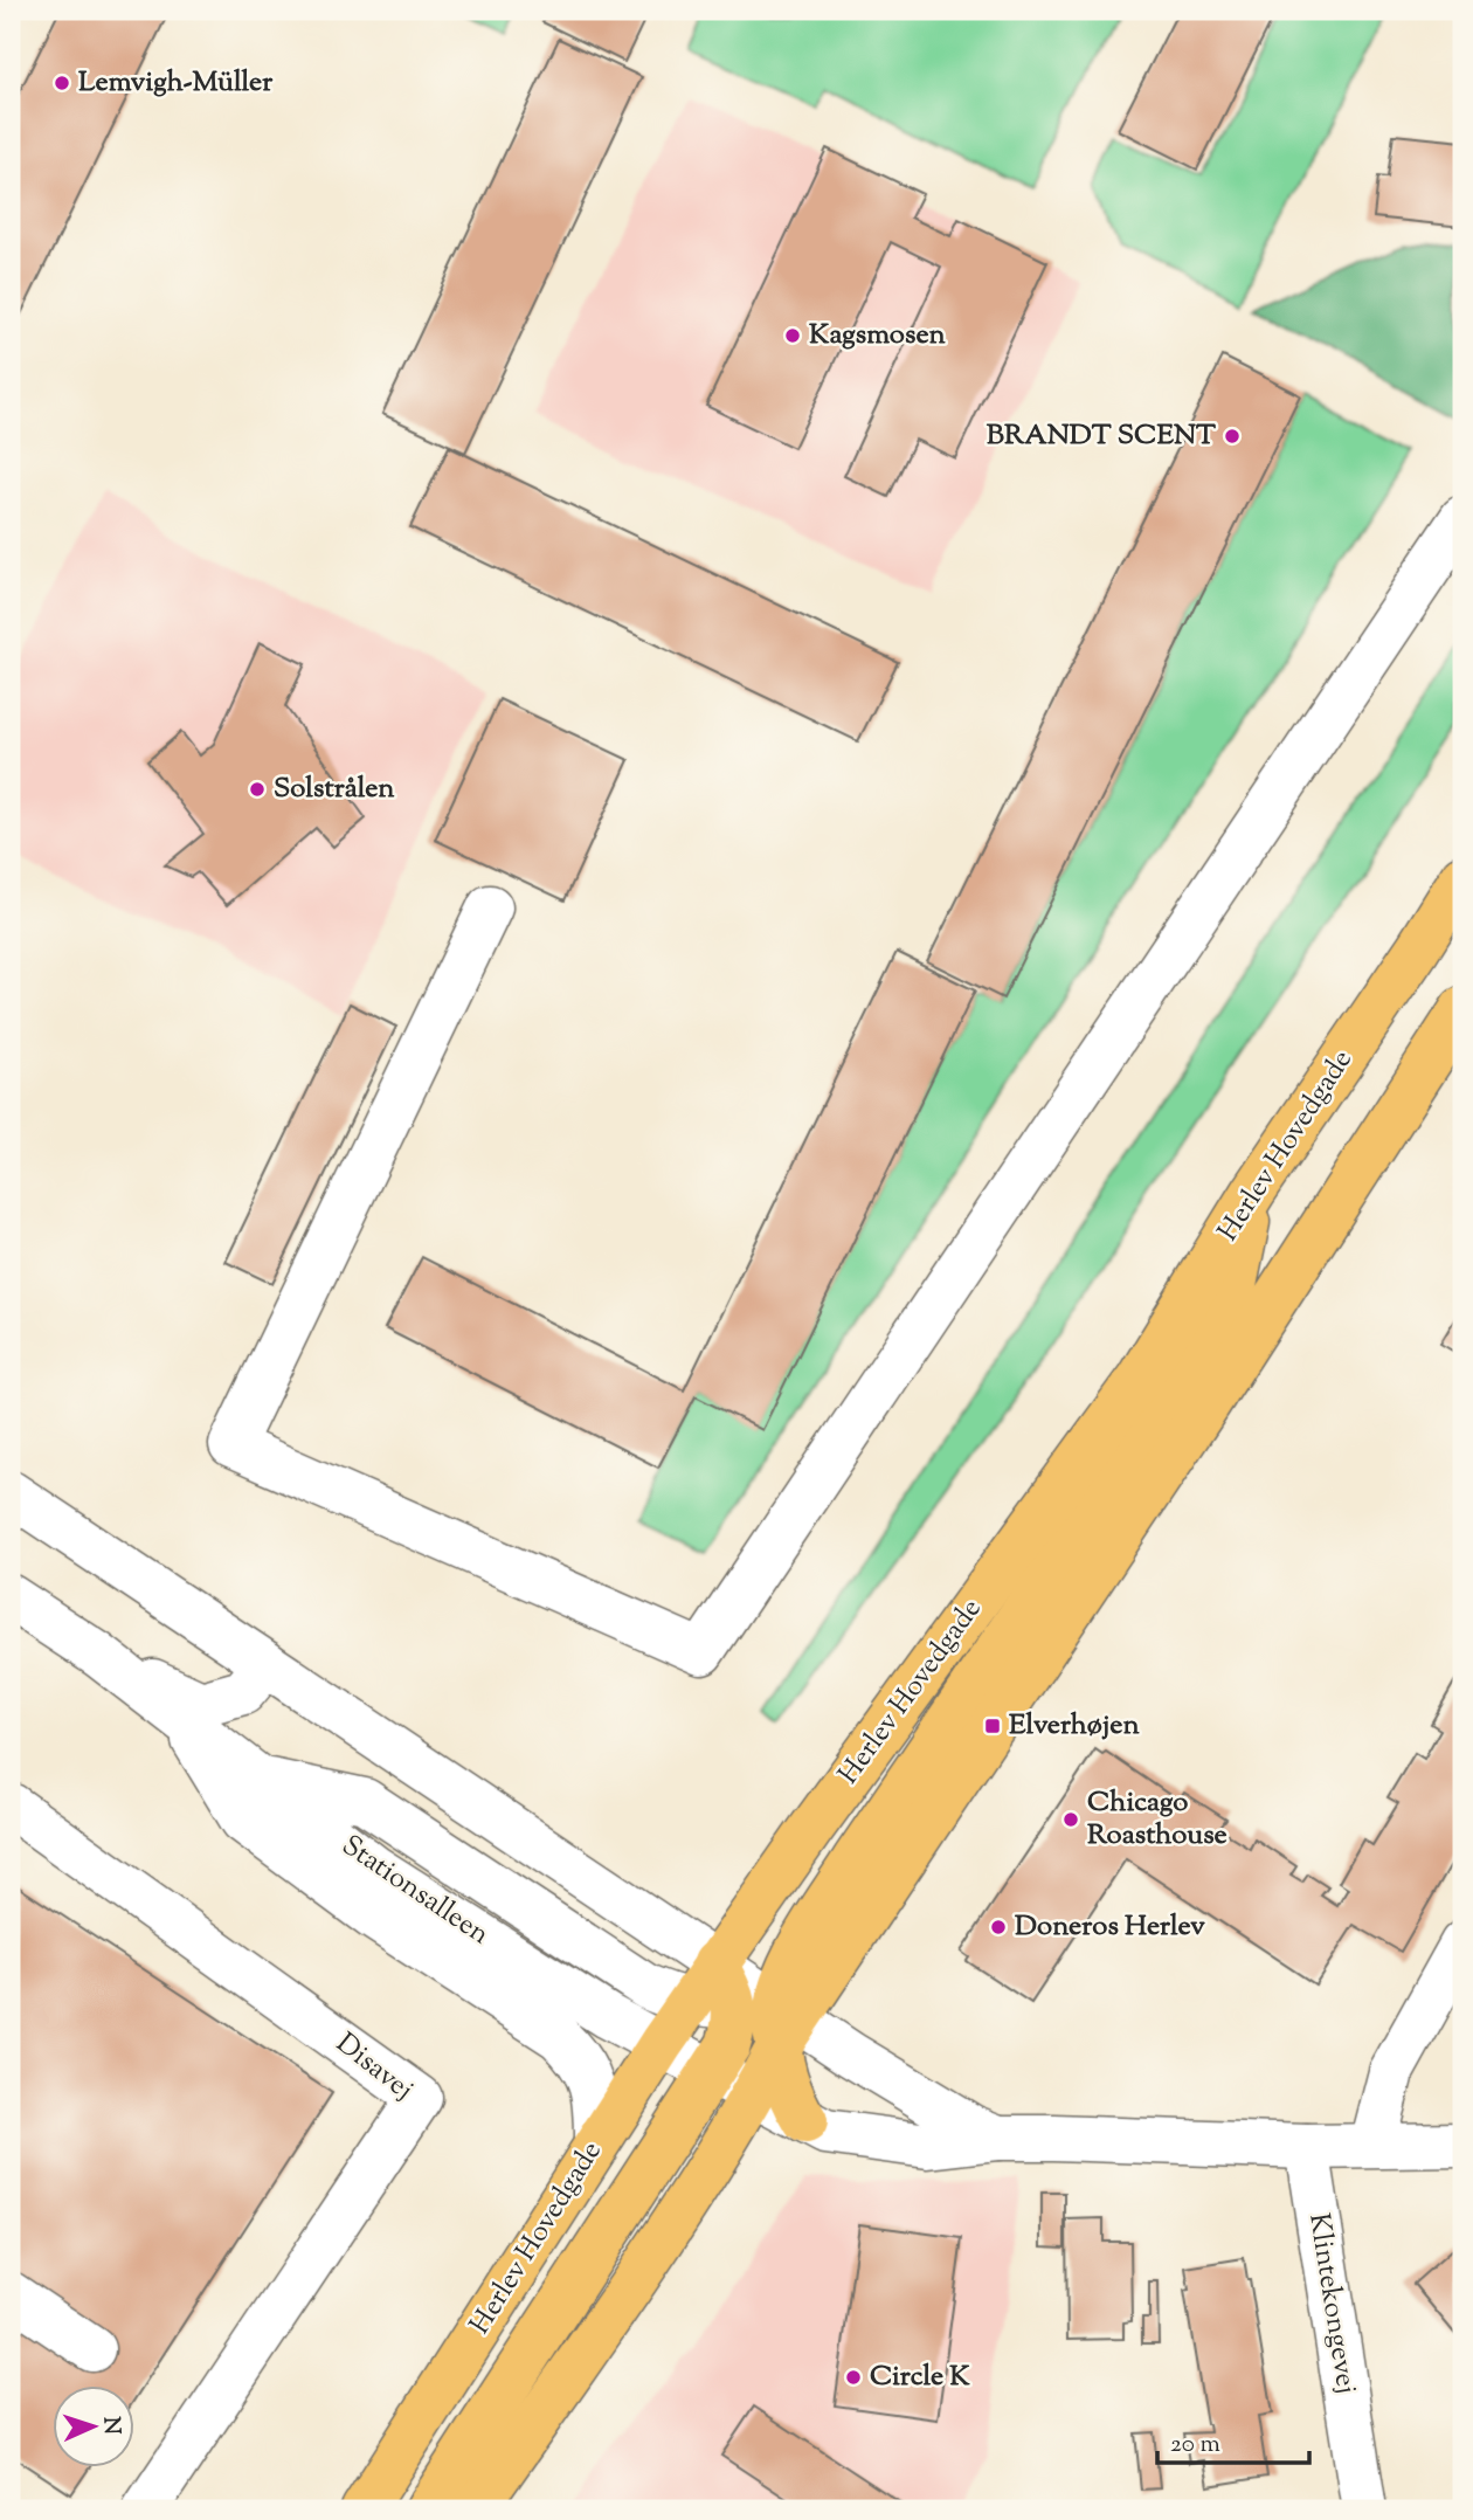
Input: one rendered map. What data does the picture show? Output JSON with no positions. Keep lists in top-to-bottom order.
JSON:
{
  "streets": {
    "main road": ["Herlev Hovedgade"],
    "street": ["Stationsalleen", "Disavej", "Klintekongevej"]
  },
  "crossings": [
    ["Herlev Hovedgade", "Stationsalleen"]
  ],
  "places": {
    "other": [
      "Lemvigh-Müller",
      "Kagsmosen",
      "BRANDT SCENT",
      "Solstrålen",
      "Chicago Roasthouse",
      "Doneros Herlev",
      "Circle K"
    ],
    "transit": ["Elverhøjen"]
  },
  "scale_bar": "20 m",
  "north": "right"
}
